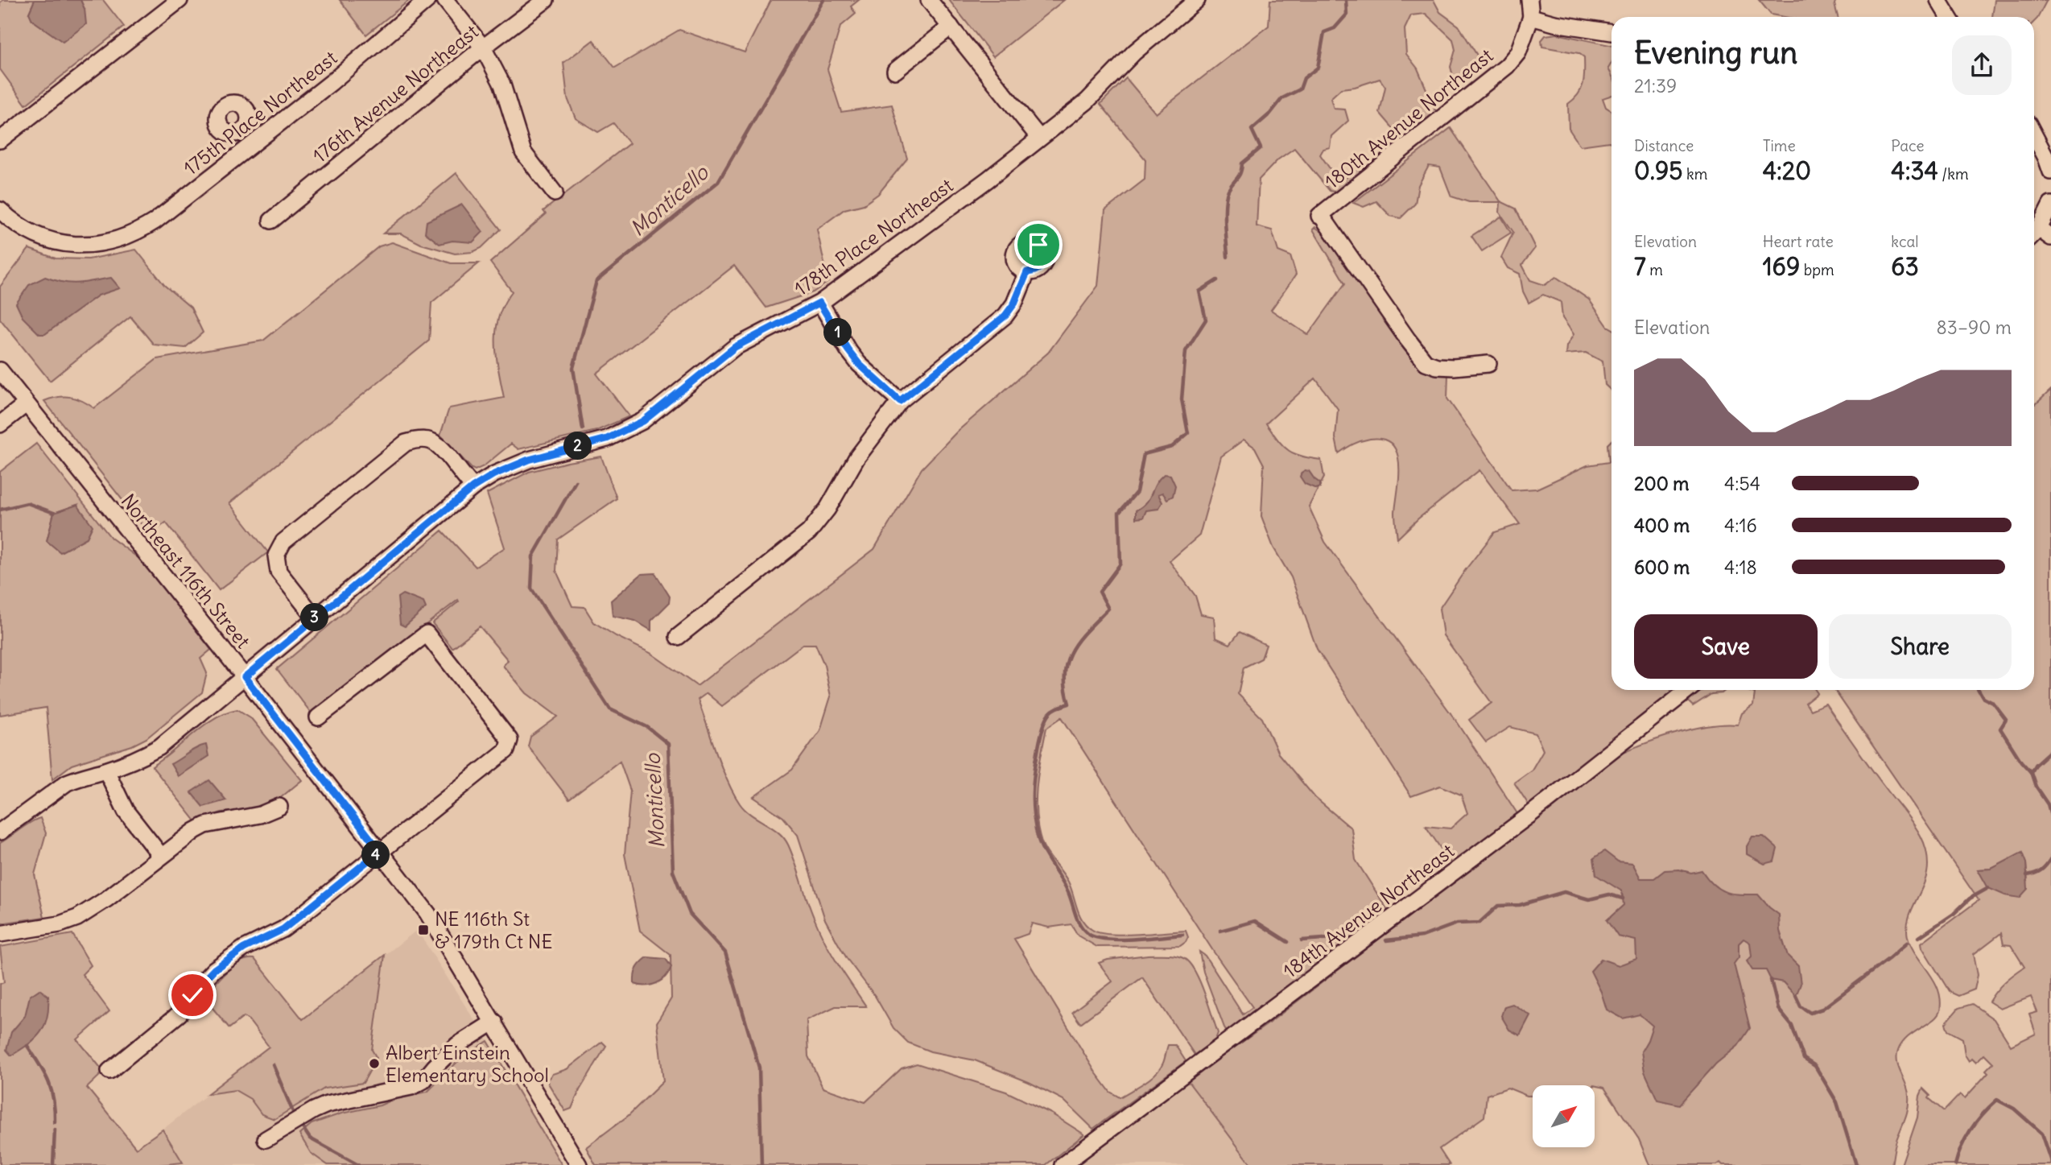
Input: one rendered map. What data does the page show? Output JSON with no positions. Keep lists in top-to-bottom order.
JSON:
{
  "streets": {
    "street": [
      "176th Avenue Northeast",
      "175th Place Northeast",
      "180th Avenue Northeast",
      "178th Place Northeast",
      "Northeast 116th Street",
      "184th Avenue Northeast"
    ]
  },
  "crossings": [
    ["178th Place Northeast", "Northeast 116th Street"]
  ],
  "water": ["Monticello"],
  "places": {
    "transit": ["NE 116th St & 179th Ct NE"],
    "other": ["Albert Einstein Elementary School"]
  },
  "north": "top right",
  "page": {
    "heading": ["Evening run", "21:39"],
    "stats": [
      ["Distance", "0.95 km"],
      ["Time", "4:20"],
      ["Pace", "4:34 /km"],
      ["Elevation", "7 m"],
      ["Heart rate", "169 bpm"],
      ["kcal", "63"]
    ],
    "chart": ["Elevation", "83–90 m"],
    "pins": [
      "1",
      "2",
      "3",
      "4"
    ],
    "list": [
      {
        "name": "200 m",
        "note": "4:54"
      },
      {
        "name": "400 m",
        "note": "4:16"
      },
      {
        "name": "600 m",
        "note": "4:18"
      }
    ],
    "buttons": ["Save", "Share"]
  }
}
